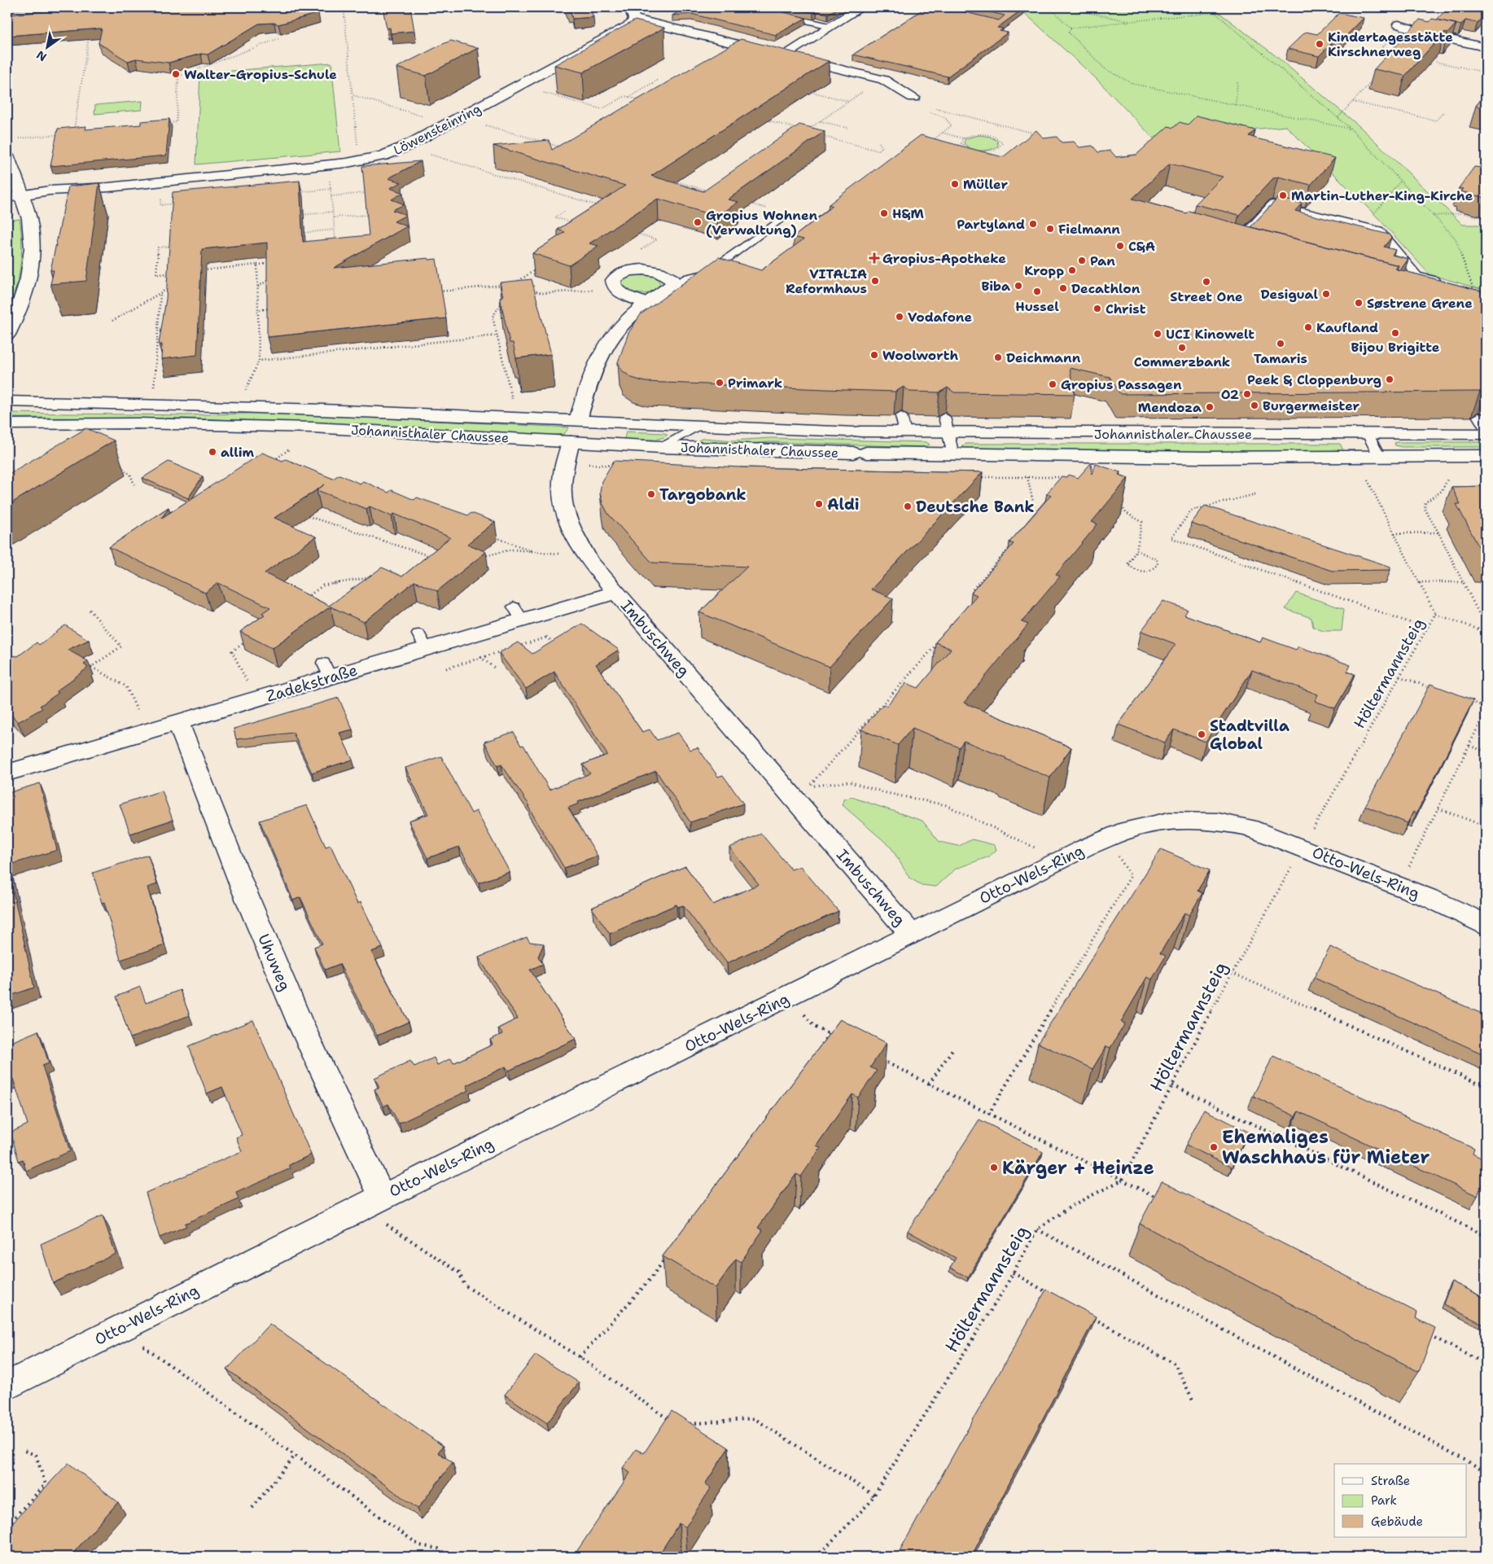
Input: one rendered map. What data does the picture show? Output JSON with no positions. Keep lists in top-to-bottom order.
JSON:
{
  "streets": {
    "street": [
      "Löwensteinring",
      "Johannisthaler Chaussee",
      "Imbuschweg",
      "Zadekstraße",
      "Otto-Wels-Ring",
      "Uhuweg"
    ],
    "path": ["Höltermannsteig"]
  },
  "crossings": [
    ["Johannisthaler Chaussee", "Imbuschweg"],
    ["Imbuschweg", "Zadekstraße"],
    ["Imbuschweg", "Otto-Wels-Ring"],
    ["Zadekstraße", "Uhuweg"],
    ["Otto-Wels-Ring", "Uhuweg"]
  ],
  "places": {
    "other": [
      "Kindertagesstätte Kirschnerweg",
      "Walter-Gropius-Schule",
      "Müller",
      "Martin-Luther-King-Kirche",
      "H&M",
      "Gropius Wohnen (Verwaltung)",
      "Partyland",
      "Fielmann",
      "C&A",
      "Pan",
      "Kropp",
      "VITALIA Reformhaus",
      "Street One",
      "Biba",
      "Decathlon",
      "Hussel",
      "Desigual",
      "Søstrene Grene",
      "Christ",
      "Vodafone",
      "Kaufland",
      "Bijou Brigitte",
      "UCI Kinowelt",
      "Tamaris",
      "Commerzbank",
      "Woolworth",
      "Deichmann",
      "Peek & Cloppenburg",
      "Primark",
      "Gropius Passagen",
      "O2",
      "Burgermeister",
      "Mendoza",
      "allim",
      "Targobank",
      "Aldi",
      "Deutsche Bank",
      "Stadtvilla Global",
      "Ehemaliges Waschhaus für Mieter",
      "Kärger + Heinze"
    ],
    "health": ["Gropius-Apotheke"]
  },
  "legend": ["Straße", "Park", "Gebäude"],
  "north": "bottom left"
}
